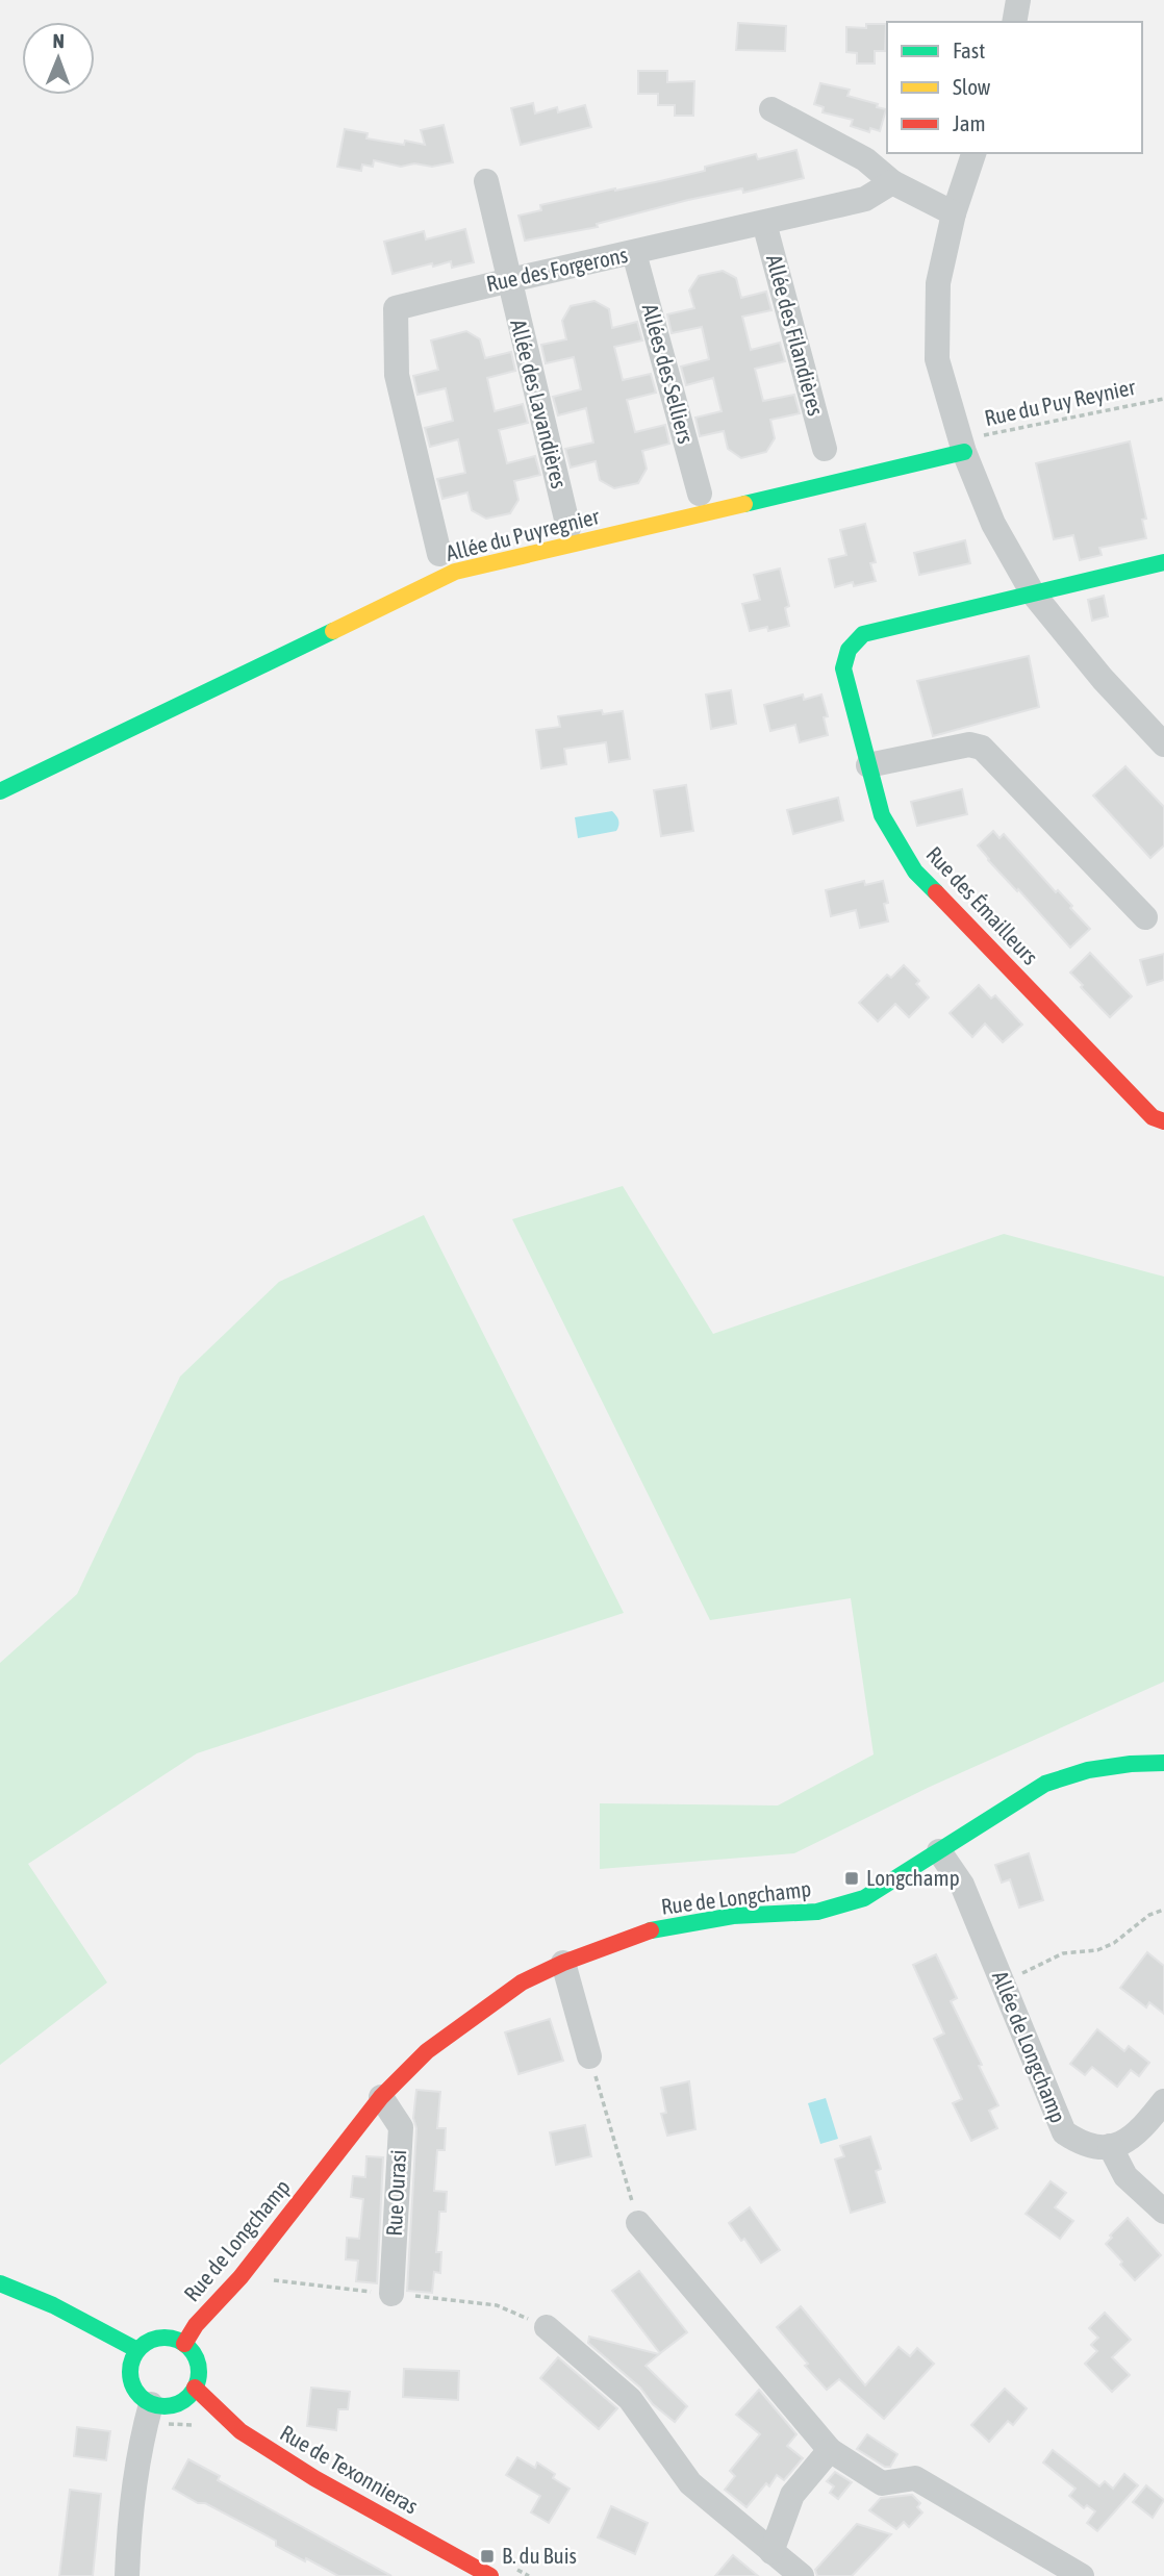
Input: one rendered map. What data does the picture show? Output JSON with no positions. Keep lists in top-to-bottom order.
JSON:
{
  "streets": {
    "street": [
      "Rue des Forgerons",
      "Allée des Filandières",
      "Allées des Selliers",
      "Allée des Lavandières",
      "Allée du Puyregnier",
      "Rue des Émailleurs",
      "Rue de Longchamp",
      "Allée de Longchamp",
      "Rue Ourasi",
      "Rue de Texonnieras"
    ],
    "path": ["Rue du Puy Reynier"]
  },
  "crossings": [
    ["Rue des Forgerons", "Allée des Filandières"],
    ["Rue des Forgerons", "Allées des Selliers"],
    ["Rue des Forgerons", "Allée des Lavandières"],
    ["Rue du Puy Reynier", "Allée du Puyregnier"],
    ["Rue de Longchamp", "Allée de Longchamp"],
    ["Rue de Longchamp", "Rue Ourasi"],
    ["Rue de Longchamp", "Rue de Texonnieras"]
  ],
  "places": {
    "transit": ["Longchamp", "B. du Buis"]
  },
  "legend": ["Fast", "Slow", "Jam"],
  "north": "top"
}
